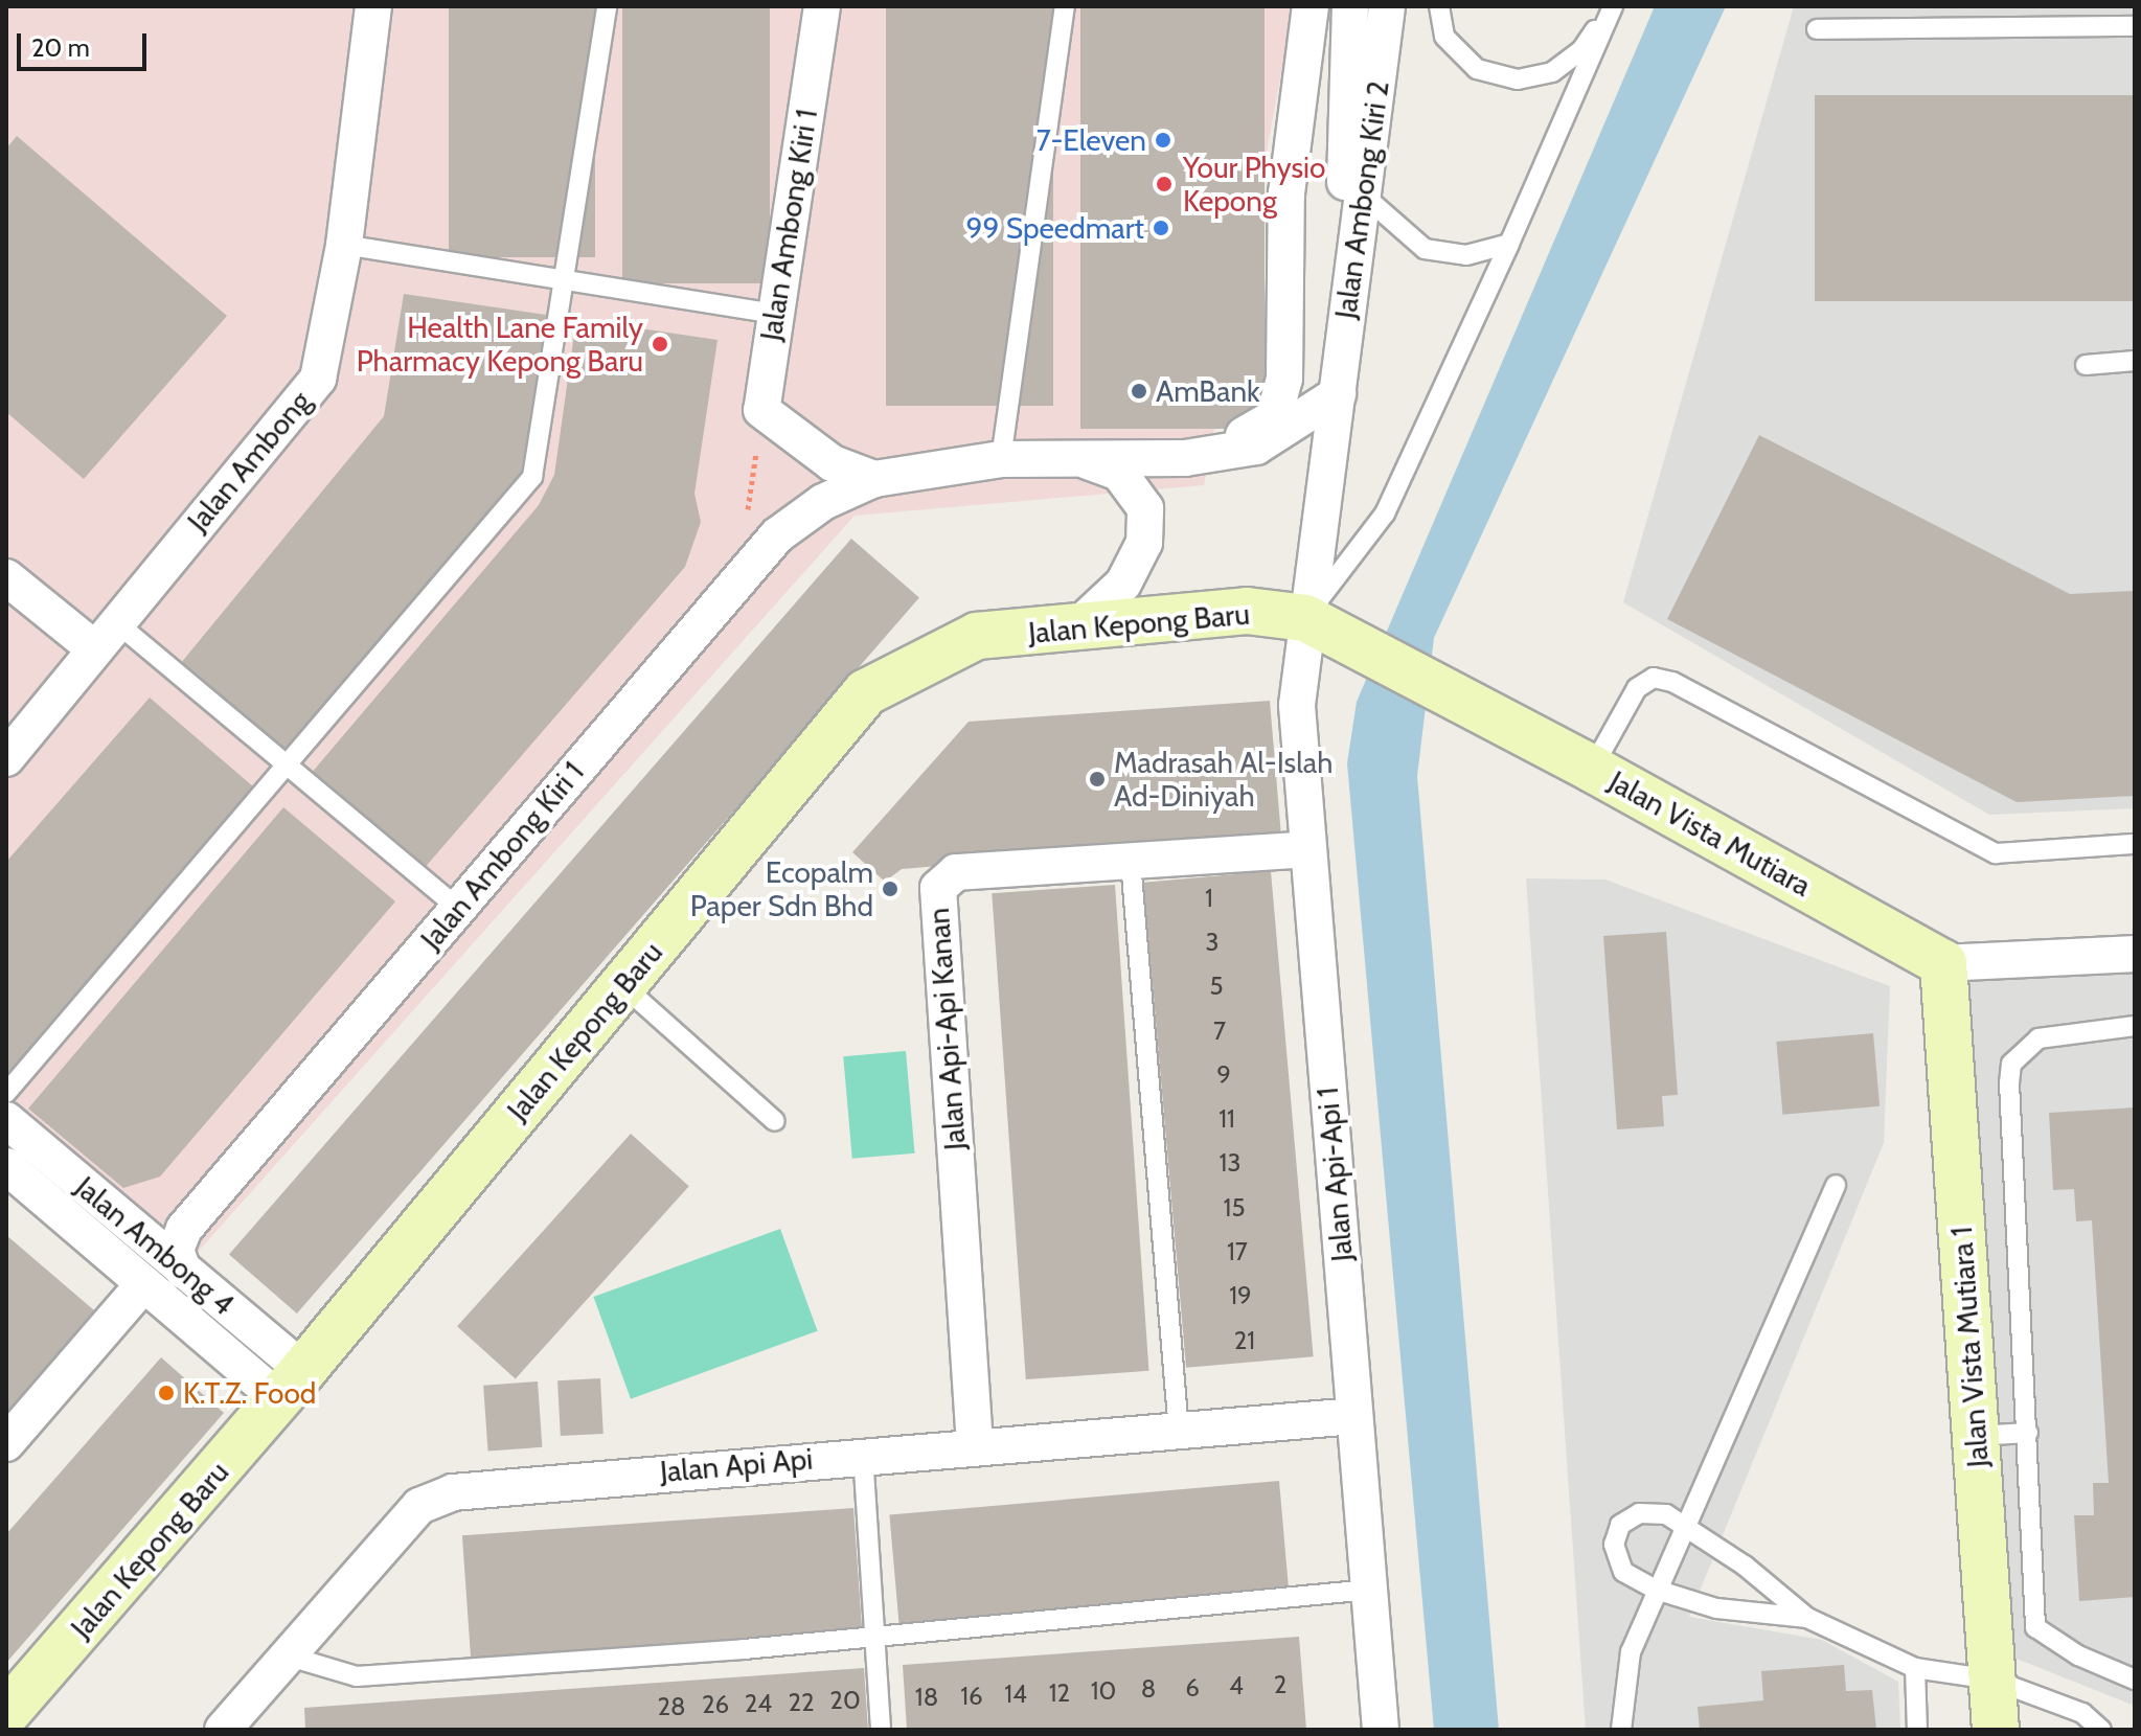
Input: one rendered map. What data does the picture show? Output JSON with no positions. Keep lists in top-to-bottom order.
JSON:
{
  "streets": {
    "street": [
      "Jalan Ambong Kiri 2",
      "Jalan Ambong Kiri 1",
      "Jalan Ambong",
      "Jalan Kepong Baru",
      "Jalan Vista Mutiara",
      "Jalan Api-Api Kanan",
      "Jalan Api-Api 1",
      "Jalan Ambong 4",
      "Jalan Vista Mutiara 1",
      "Jalan Api Api"
    ]
  },
  "crossings": [
    ["Jalan Ambong Kiri 2", "Jalan Ambong Kiri 1"],
    ["Jalan Ambong Kiri 2", "Jalan Kepong Baru"],
    ["Jalan Ambong Kiri 2", "Jalan Vista Mutiara"],
    ["Jalan Ambong Kiri 2", "Jalan Api-Api 1"],
    ["Jalan Ambong Kiri 1", "Jalan Ambong 4"],
    ["Jalan Kepong Baru", "Jalan Vista Mutiara"],
    ["Jalan Kepong Baru", "Jalan Api-Api 1"],
    ["Jalan Kepong Baru", "Jalan Ambong 4"],
    ["Jalan Vista Mutiara", "Jalan Api-Api 1"],
    ["Jalan Vista Mutiara", "Jalan Vista Mutiara 1"],
    ["Jalan Api-Api Kanan", "Jalan Api-Api 1"],
    ["Jalan Api-Api Kanan", "Jalan Api Api"],
    ["Jalan Api-Api 1", "Jalan Api Api"]
  ],
  "places": [
    "7-Eleven",
    "Your Physio Kepong",
    "99 Speedmart",
    "Health Lane Family Pharmacy Kepong Baru",
    "AmBank",
    "Madrasah Al-Islah Ad-Diniyah",
    "Ecopalm Paper Sdn Bhd",
    "K.T.Z. Food"
  ],
  "house_numbers": [
    "1",
    "3",
    "5",
    "7",
    "9",
    "11",
    "13",
    "15",
    "17",
    "19",
    "21",
    "2",
    "4",
    "6",
    "8",
    "10",
    "12",
    "14",
    "16",
    "18",
    "20",
    "22",
    "24",
    "26",
    "28"
  ],
  "scale_bar": "20 m"
}
